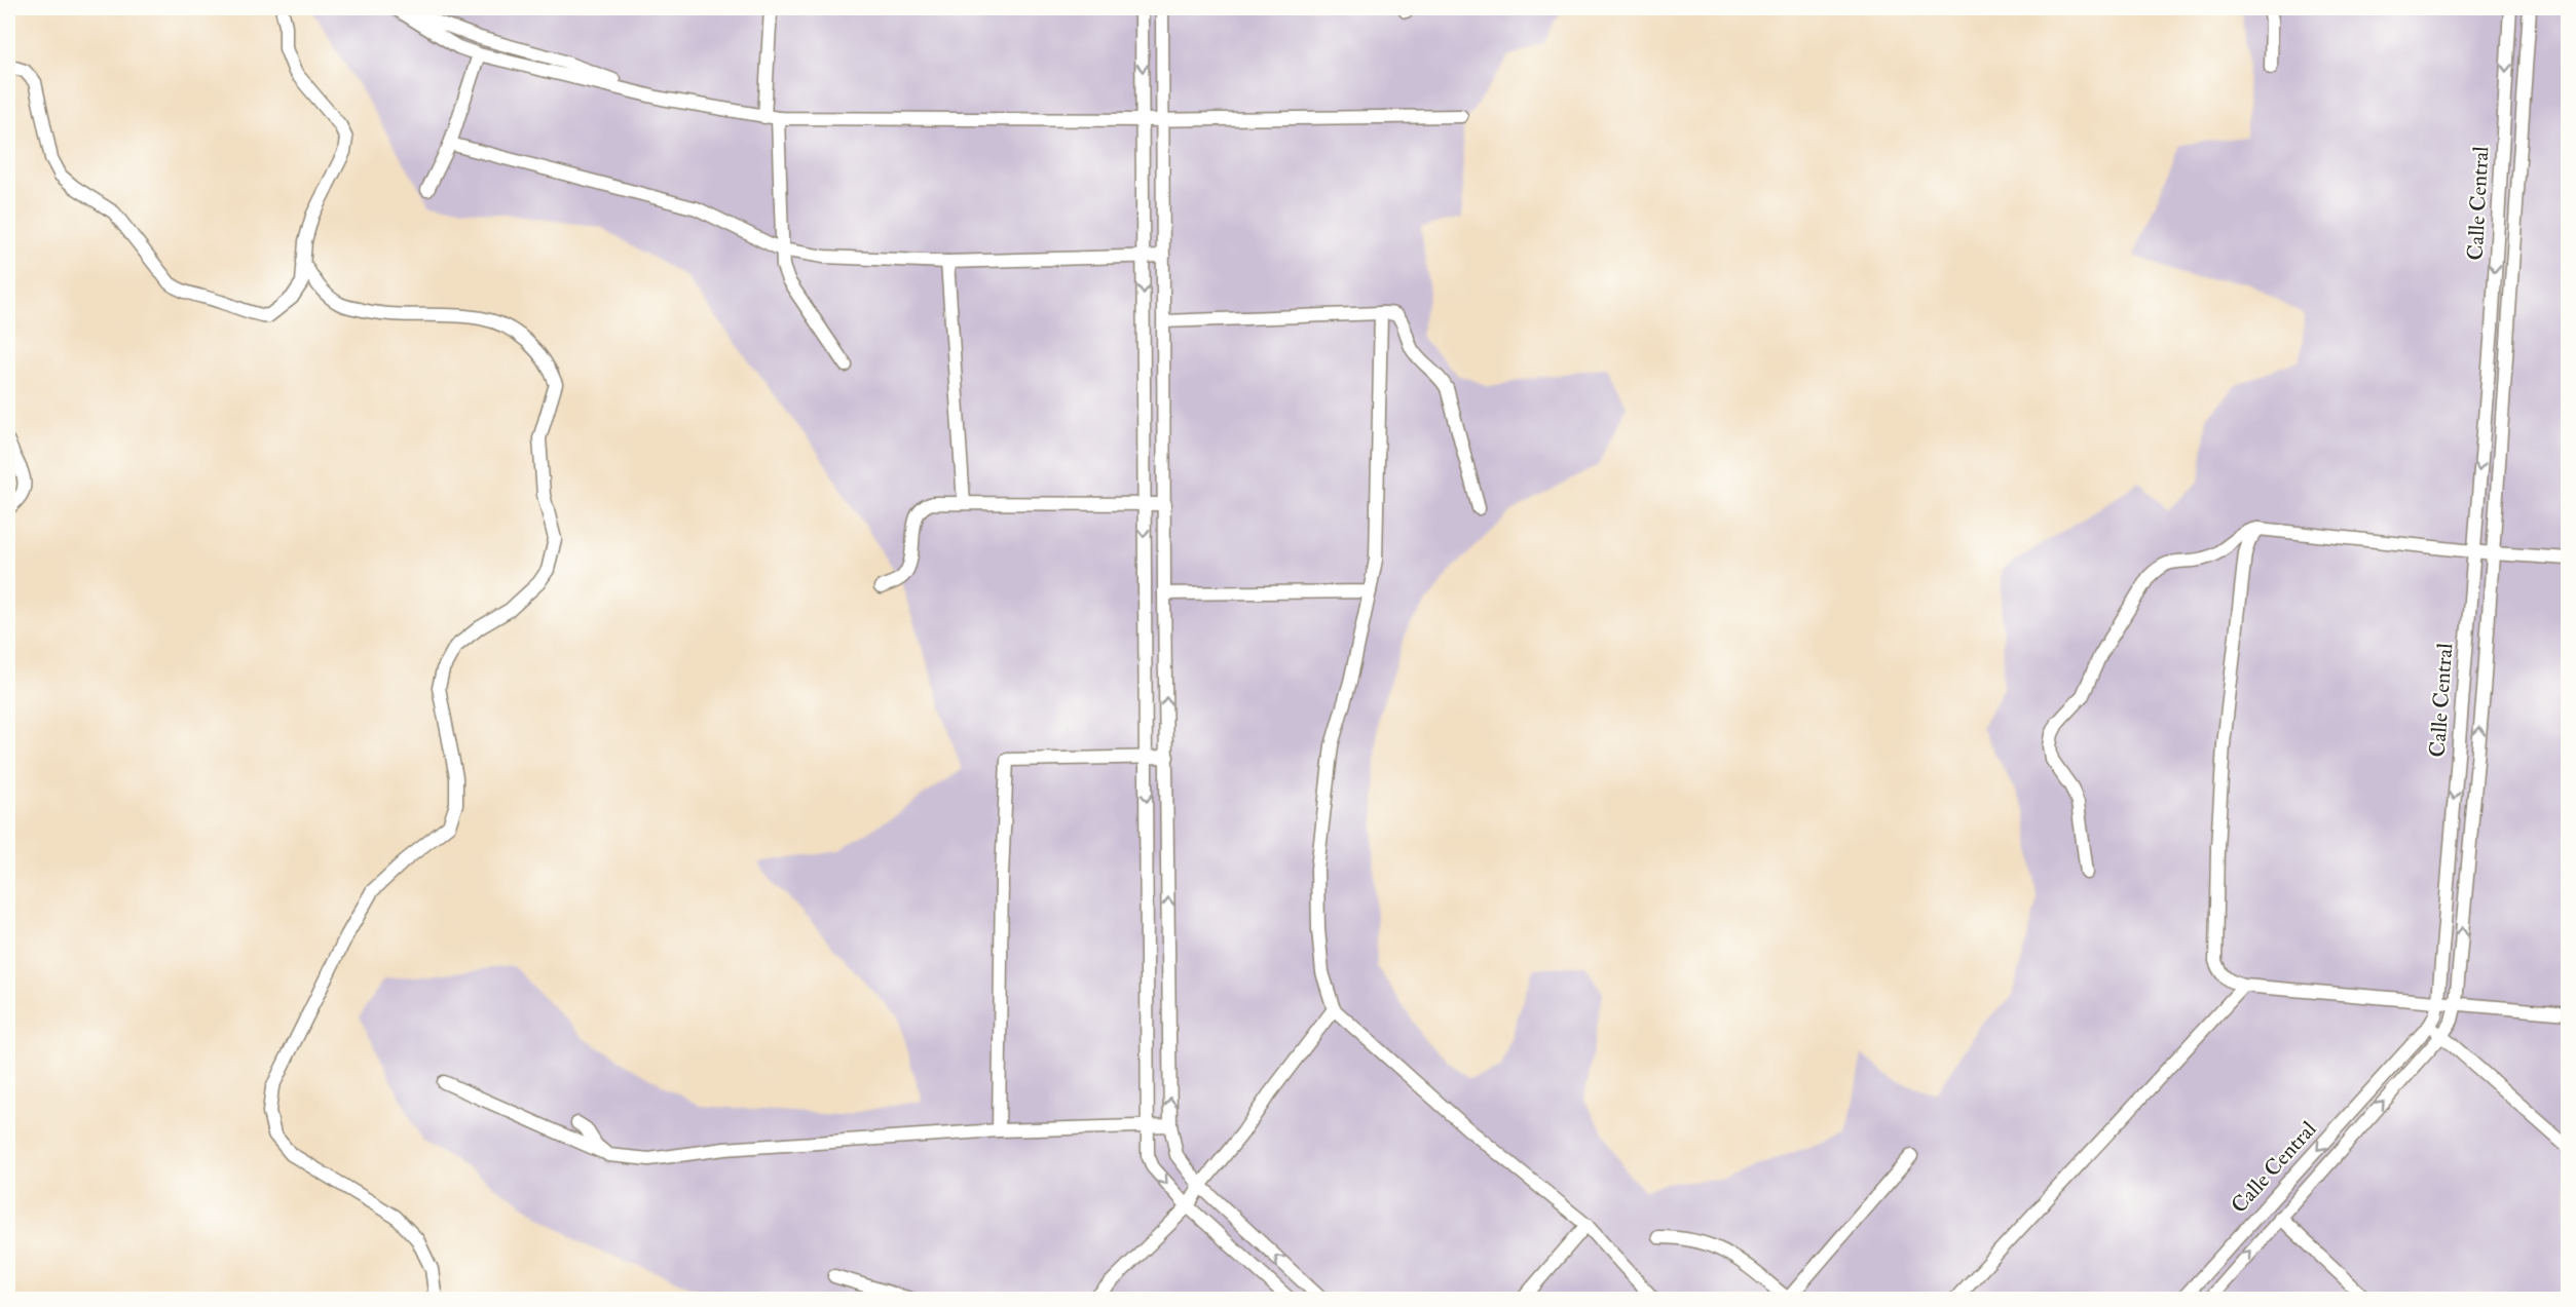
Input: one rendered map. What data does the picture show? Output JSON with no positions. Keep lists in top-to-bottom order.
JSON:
{
  "streets": {
    "street": ["Calle Central"]
  }
}
